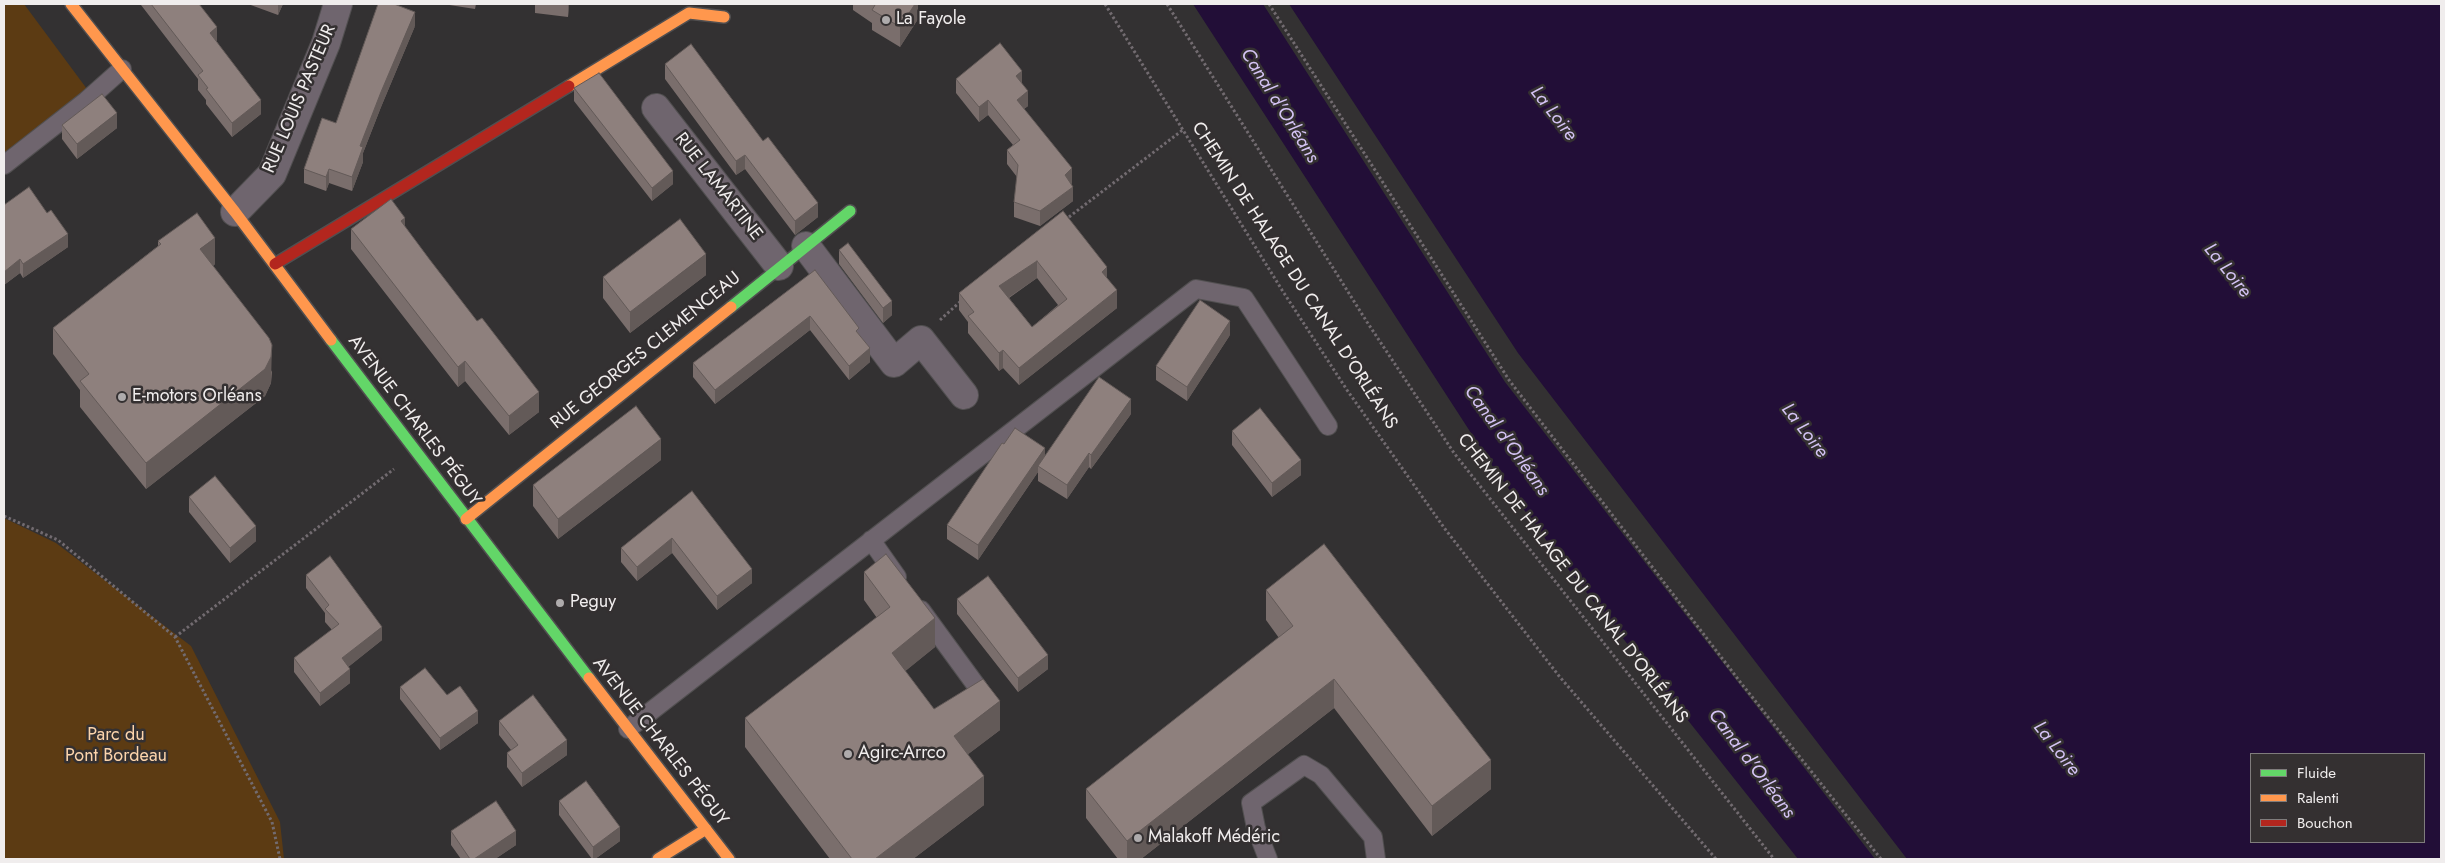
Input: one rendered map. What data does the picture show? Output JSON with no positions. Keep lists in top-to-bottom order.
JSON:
{
  "streets": {
    "main road": ["RUE GEORGES CLEMENCEAU", "AVENUE CHARLES PÉGUY"],
    "street": ["RUE LOUIS PASTEUR", "RUE LAMARTINE"],
    "path": ["CHEMIN DE HALAGE DU CANAL D'ORLÉANS"]
  },
  "crossings": [
    ["RUE LOUIS PASTEUR", "AVENUE CHARLES PÉGUY"],
    ["RUE LAMARTINE", "RUE GEORGES CLEMENCEAU"],
    ["RUE GEORGES CLEMENCEAU", "AVENUE CHARLES PÉGUY"]
  ],
  "water": ["Canal d'Orléans", "La Loire"],
  "parks": ["Parc du Pont Bordeau"],
  "places": [
    "La Fayole",
    "E-motors Orléans",
    "Peguy",
    "Agirc-Arrco",
    "Malakoff Médéric"
  ],
  "legend": ["Fluide", "Ralenti", "Bouchon"]
}
